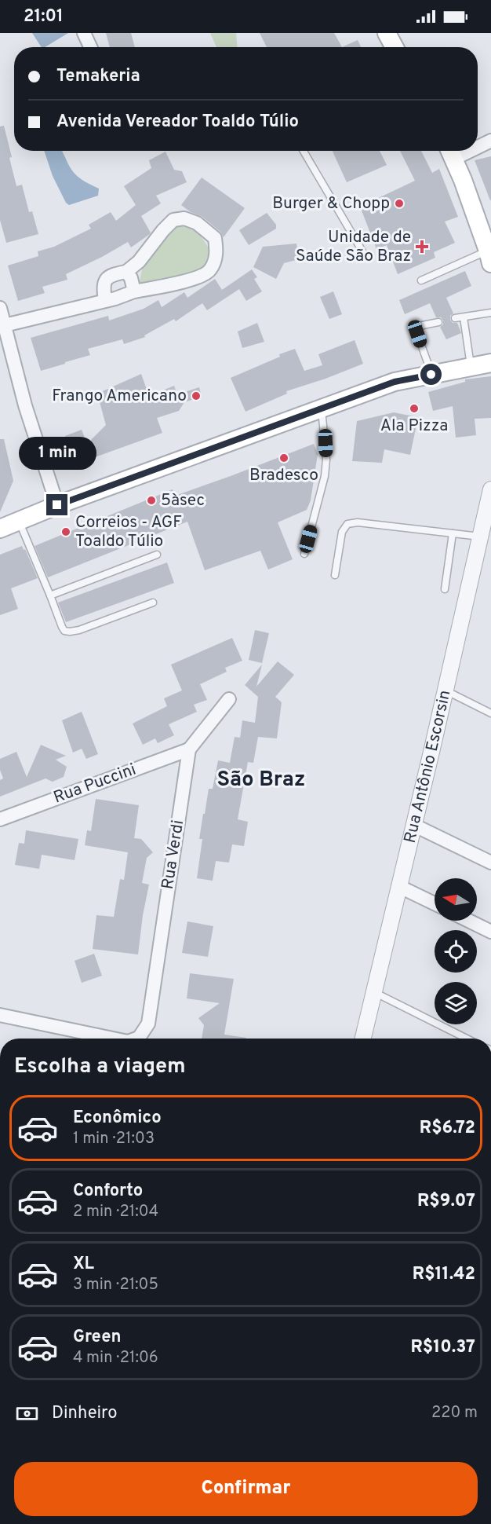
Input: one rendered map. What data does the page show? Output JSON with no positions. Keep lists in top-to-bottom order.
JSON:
{
  "streets": {
    "street": ["Rua Antônio Escorsin", "Rua Puccini", "Rua Verdi"]
  },
  "crossings": [
    ["Rua Puccini", "Rua Verdi"]
  ],
  "districts": ["São Braz"],
  "places": {
    "other": [
      "Burger & Chopp",
      "Frango Americano",
      "Ala Pizza",
      "Bradesco",
      "5àsec",
      "Correios - AGF Toaldo Túlio"
    ],
    "health": ["Unidade de Saúde São Braz"]
  },
  "north": "left",
  "page": {
    "status": "21:01",
    "banner": ["Temakeria", "Avenida Vereador Toaldo Túlio"],
    "bubble": "1 min",
    "heading": "Escolha a viagem",
    "list": [
      {
        "name": "Econômico",
        "note": "1 min · 21:03",
        "value": "R$6.72"
      },
      {
        "name": "Conforto",
        "note": "2 min · 21:04",
        "value": "R$9.07"
      },
      {
        "name": "XL",
        "note": "3 min · 21:05",
        "value": "R$11.42"
      },
      {
        "name": "Green",
        "note": "4 min · 21:06",
        "value": "R$10.37"
      }
    ],
    "pay": ["Dinheiro", "220 m"],
    "buttons": "Confirmar"
  }
}
